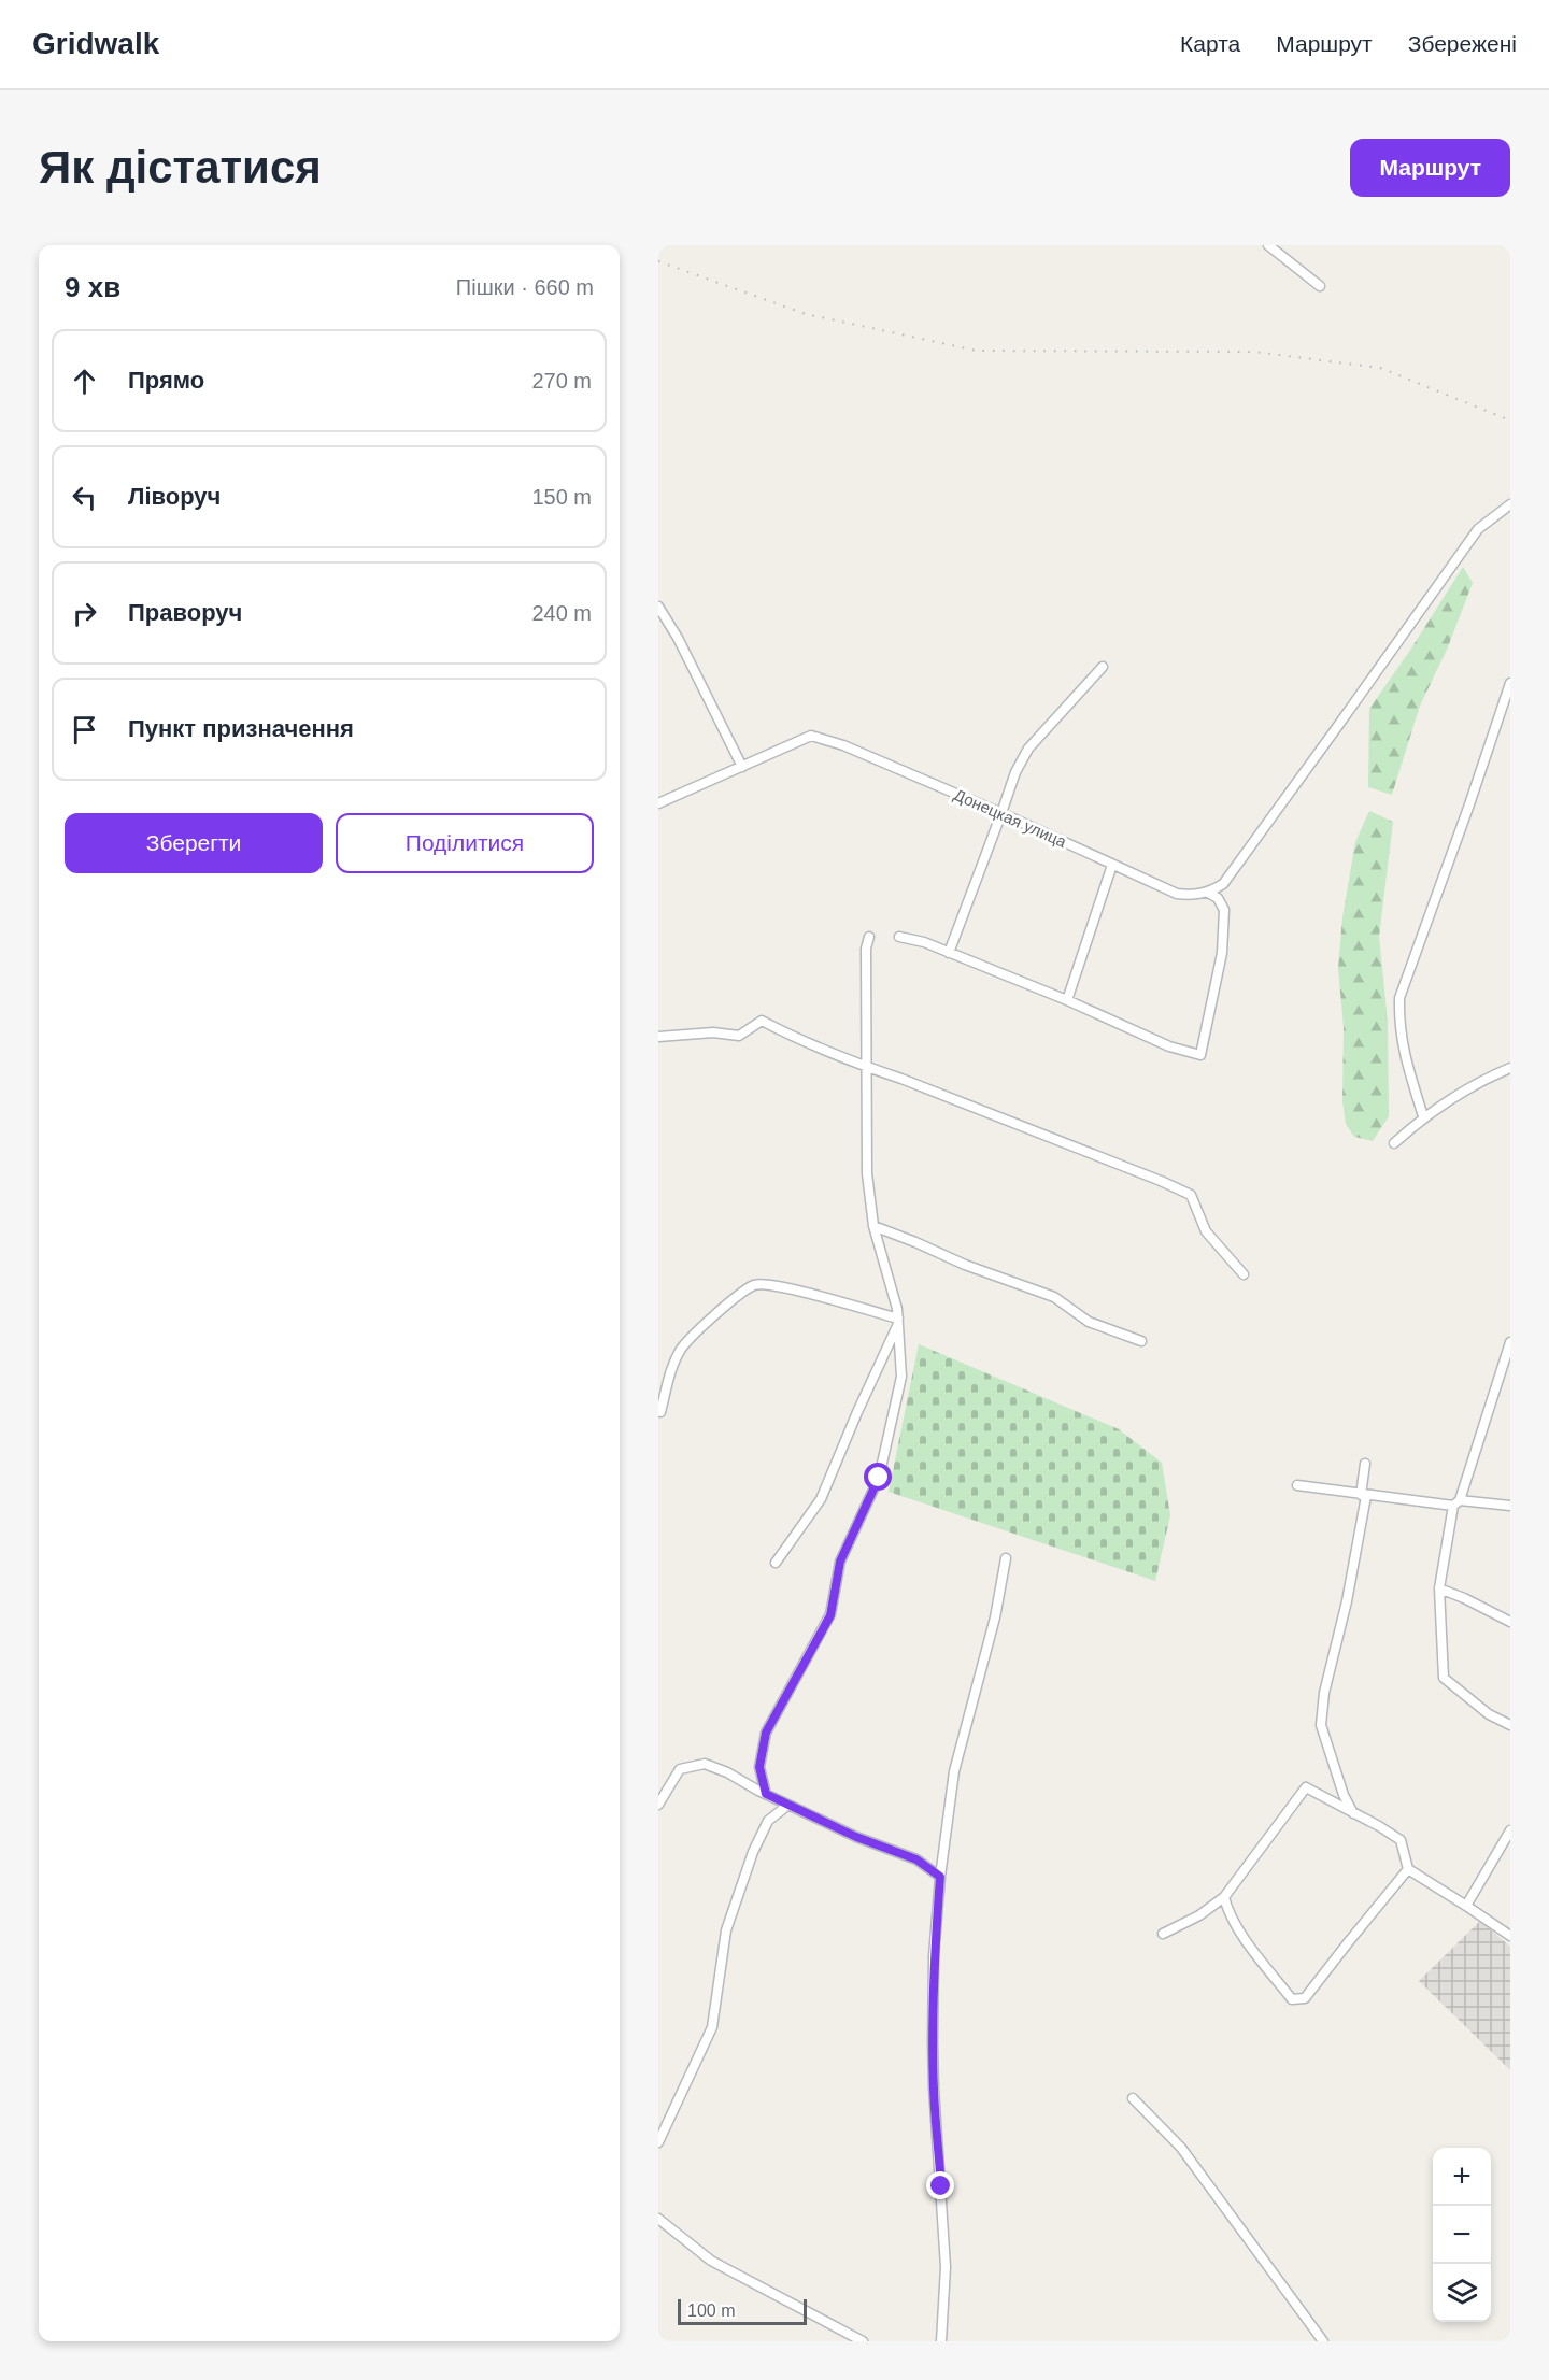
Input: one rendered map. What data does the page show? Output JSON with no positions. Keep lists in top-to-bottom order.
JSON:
{
  "streets": {
    "street": ["Донецкая улица"]
  },
  "scale_bar": "100 m",
  "page": {
    "header": "Gridwalk",
    "nav": ["Карта", "Маршрут", "Збережені"],
    "buttons": [
      "Маршрут",
      ["Зберегти", "Поділитися"]
    ],
    "title": "Як дістатися",
    "heading": ["9 хв", "Пішки · 660 m"],
    "list": [
      ["Прямо", "270 m"],
      ["Ліворуч", "150 m"],
      ["Праворуч", "240 m"],
      "Пункт призначення"
    ],
    "map_buttons": ["+", "−"],
    "scale": "100 m"
  }
}
